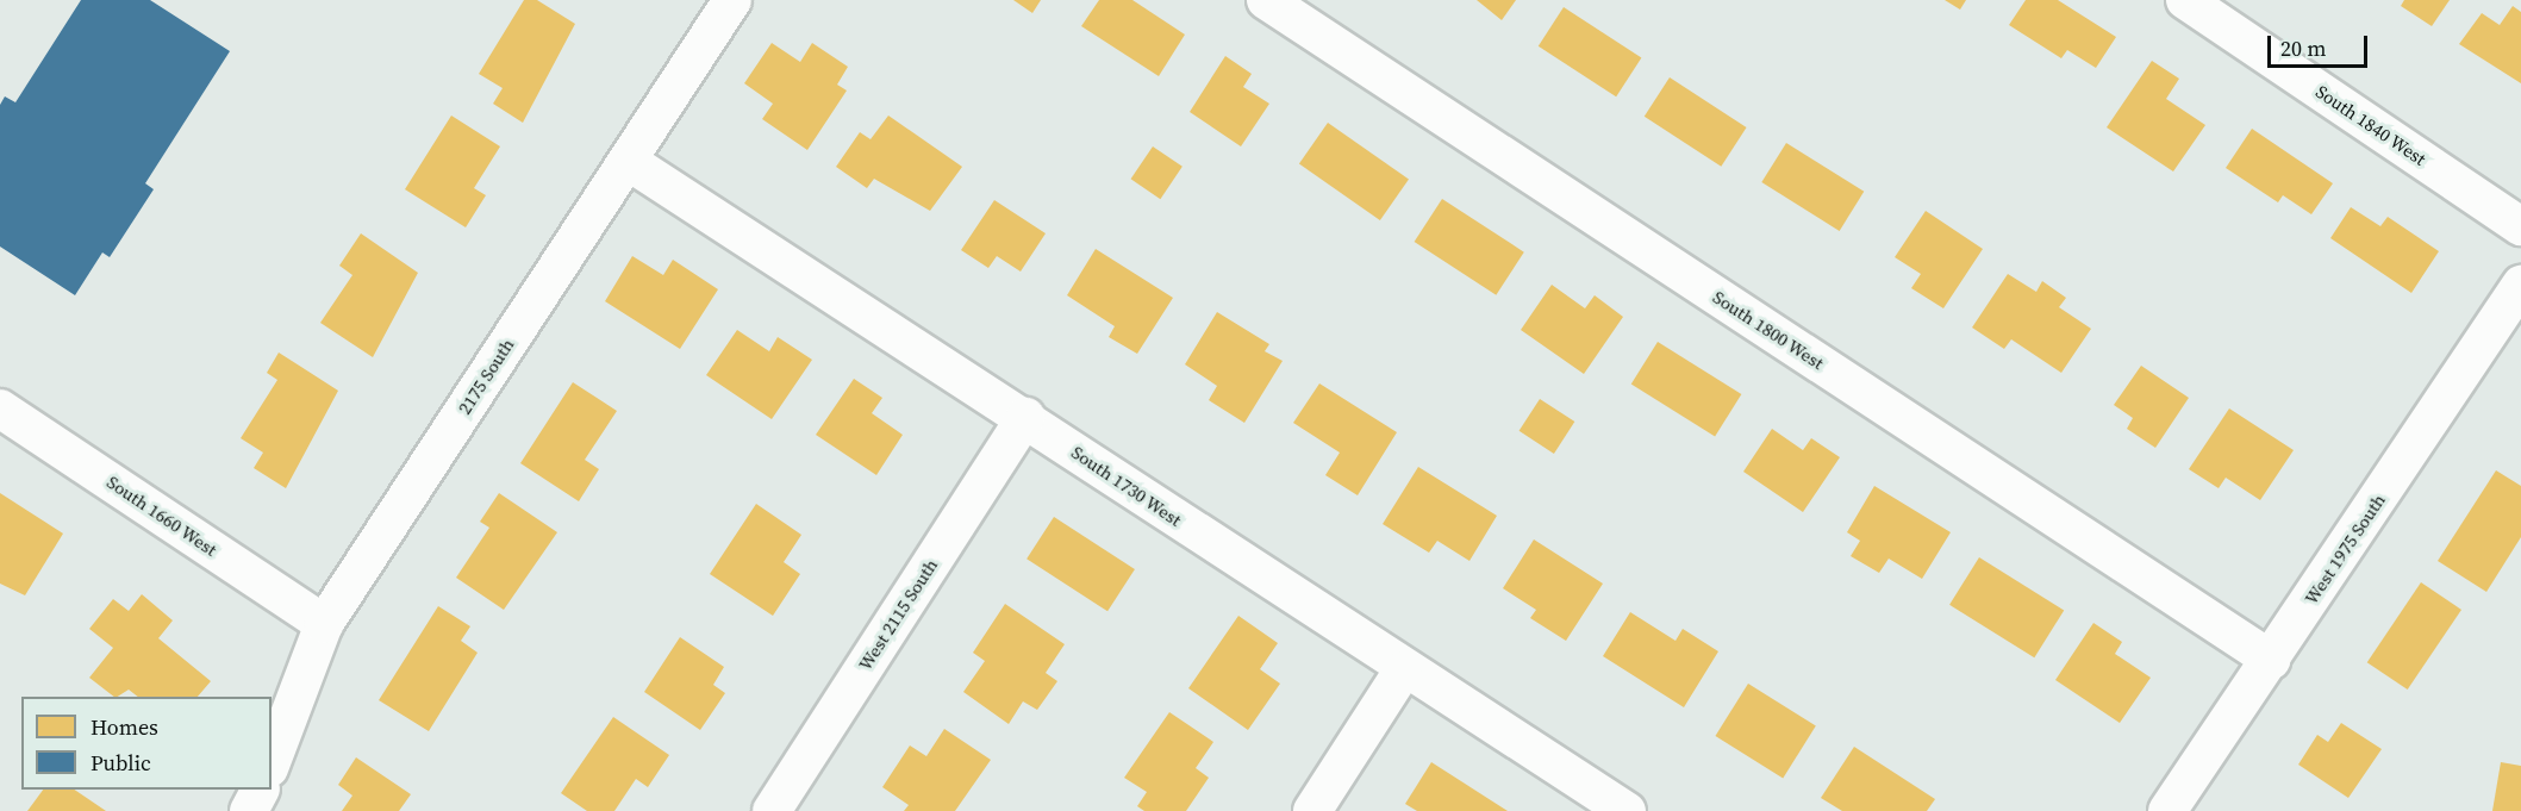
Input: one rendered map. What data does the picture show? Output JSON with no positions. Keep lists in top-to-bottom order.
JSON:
{
  "streets": {
    "street": [
      "South 1840 West",
      "South 1800 West",
      "2175 South",
      "South 1730 West",
      "South 1660 West",
      "West 1975 South",
      "West 2115 South"
    ]
  },
  "crossings": [
    ["South 1800 West", "West 1975 South"],
    ["2175 South", "South 1730 West"],
    ["2175 South", "South 1660 West"],
    ["South 1730 West", "West 2115 South"]
  ],
  "legend": ["Homes", "Public"],
  "scale_bar": "20 m"
}
